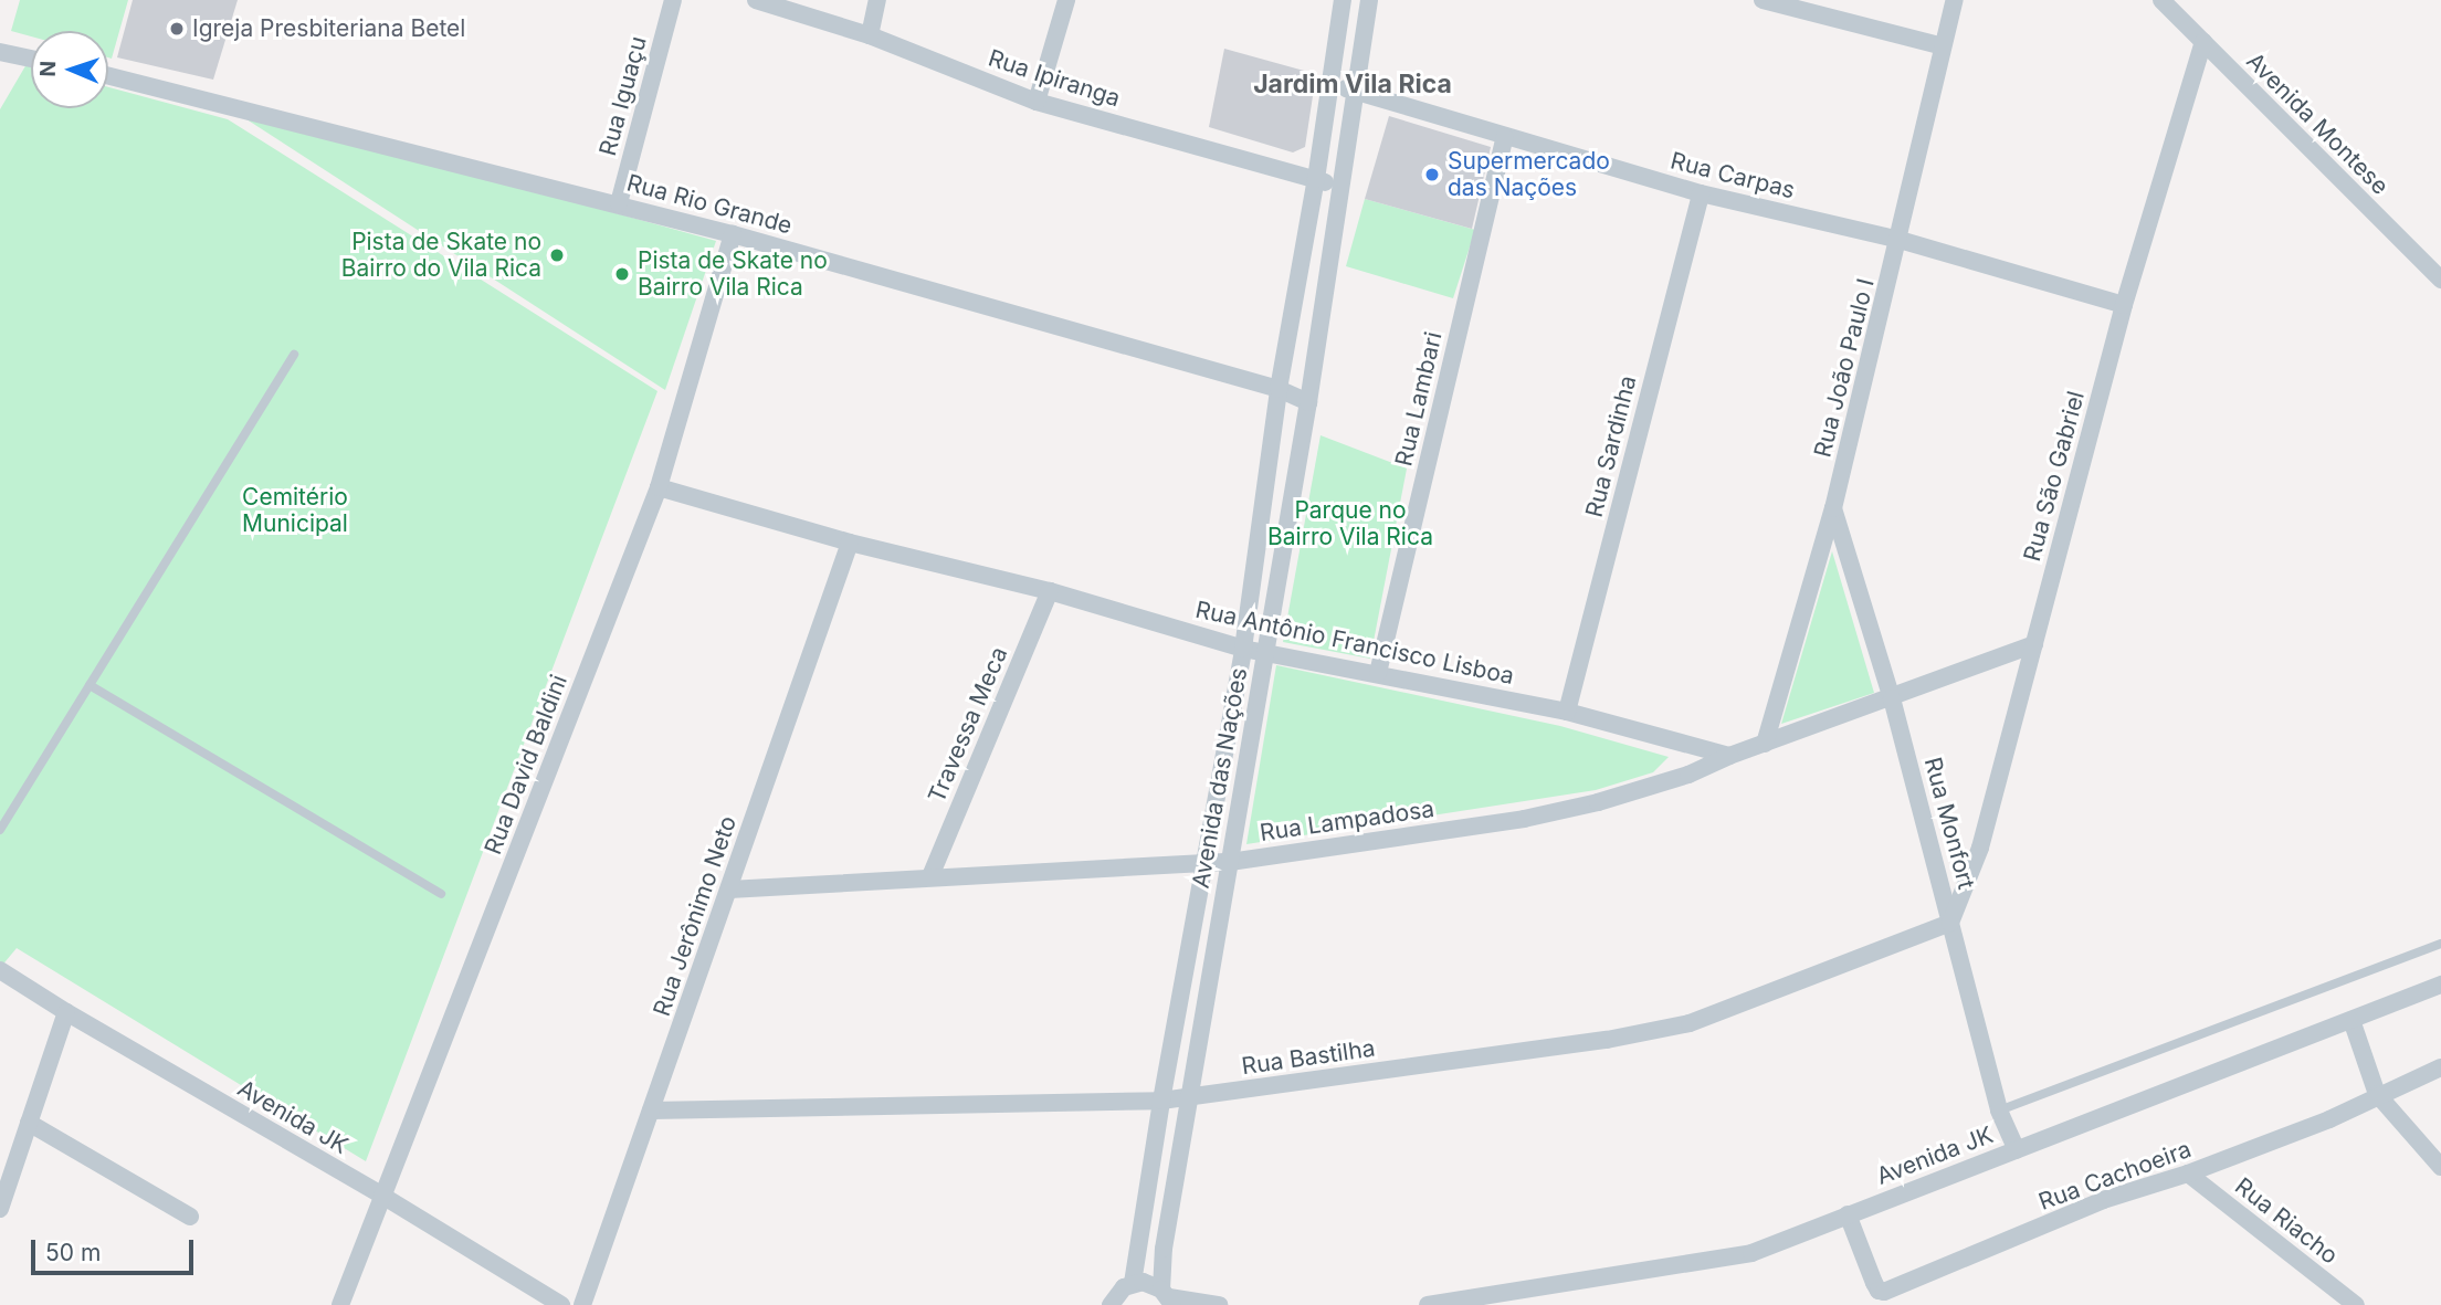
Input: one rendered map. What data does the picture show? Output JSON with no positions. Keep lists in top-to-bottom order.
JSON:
{
  "streets": {
    "street": [
      "Rua Ipiranga",
      "Rua Iguaçu",
      "Avenida Montese",
      "Rua Carpas",
      "Rua Rio Grande",
      "Rua João Paulo I",
      "Rua Lambari",
      "Rua Sardinha",
      "Rua São Gabriel",
      "Rua Antônio Francisco Lisboa",
      "Travessa Meca",
      "Rua David Baldini",
      "Avenida das Nações",
      "Rua Lampadosa",
      "Rua Monfort",
      "Rua Jerônimo Neto",
      "Rua Bastilha",
      "Avenida JK",
      "Rua Cachoeira",
      "Rua Riacho"
    ]
  },
  "crossings": [
    ["Rua Ipiranga", "Avenida das Nações"],
    ["Rua Iguaçu", "Rua Rio Grande"],
    ["Avenida Montese", "Rua São Gabriel"],
    ["Rua Carpas", "Rua João Paulo I"],
    ["Rua Carpas", "Rua Lambari"],
    ["Rua Carpas", "Rua Sardinha"],
    ["Rua Carpas", "Rua São Gabriel"],
    ["Rua Carpas", "Avenida das Nações"],
    ["Rua Rio Grande", "Rua David Baldini"],
    ["Rua Rio Grande", "Avenida das Nações"],
    ["Rua João Paulo I", "Rua Monfort"],
    ["Rua Lambari", "Rua Antônio Francisco Lisboa"],
    ["Rua Sardinha", "Rua Antônio Francisco Lisboa"],
    ["Rua São Gabriel", "Rua Monfort"],
    ["Rua São Gabriel", "Rua Bastilha"],
    ["Rua Antônio Francisco Lisboa", "Travessa Meca"],
    ["Rua Antônio Francisco Lisboa", "Rua David Baldini"],
    ["Rua Antônio Francisco Lisboa", "Avenida das Nações"],
    ["Rua Antônio Francisco Lisboa", "Rua Lampadosa"],
    ["Rua Antônio Francisco Lisboa", "Rua Jerônimo Neto"],
    ["Travessa Meca", "Rua Lampadosa"],
    ["Rua David Baldini", "Avenida JK"],
    ["Avenida das Nações", "Rua Lampadosa"],
    ["Avenida das Nações", "Rua Bastilha"],
    ["Rua Lampadosa", "Rua Jerônimo Neto"],
    ["Rua Monfort", "Rua Bastilha"],
    ["Rua Monfort", "Avenida JK"],
    ["Rua Jerônimo Neto", "Rua Bastilha"],
    ["Avenida JK", "Rua Cachoeira"],
    ["Rua Cachoeira", "Rua Riacho"]
  ],
  "districts": ["Jardim Vila Rica"],
  "parks": ["Cemitério Municipal", "Parque no Bairro Vila Rica"],
  "places": [
    "Igreja Presbiteriana Betel",
    "Supermercado das Nações",
    "Pista de Skate no Bairro do Vila Rica",
    "Pista de Skate no Bairro Vila Rica"
  ],
  "scale_bar": "50 m",
  "north": "left"
}
